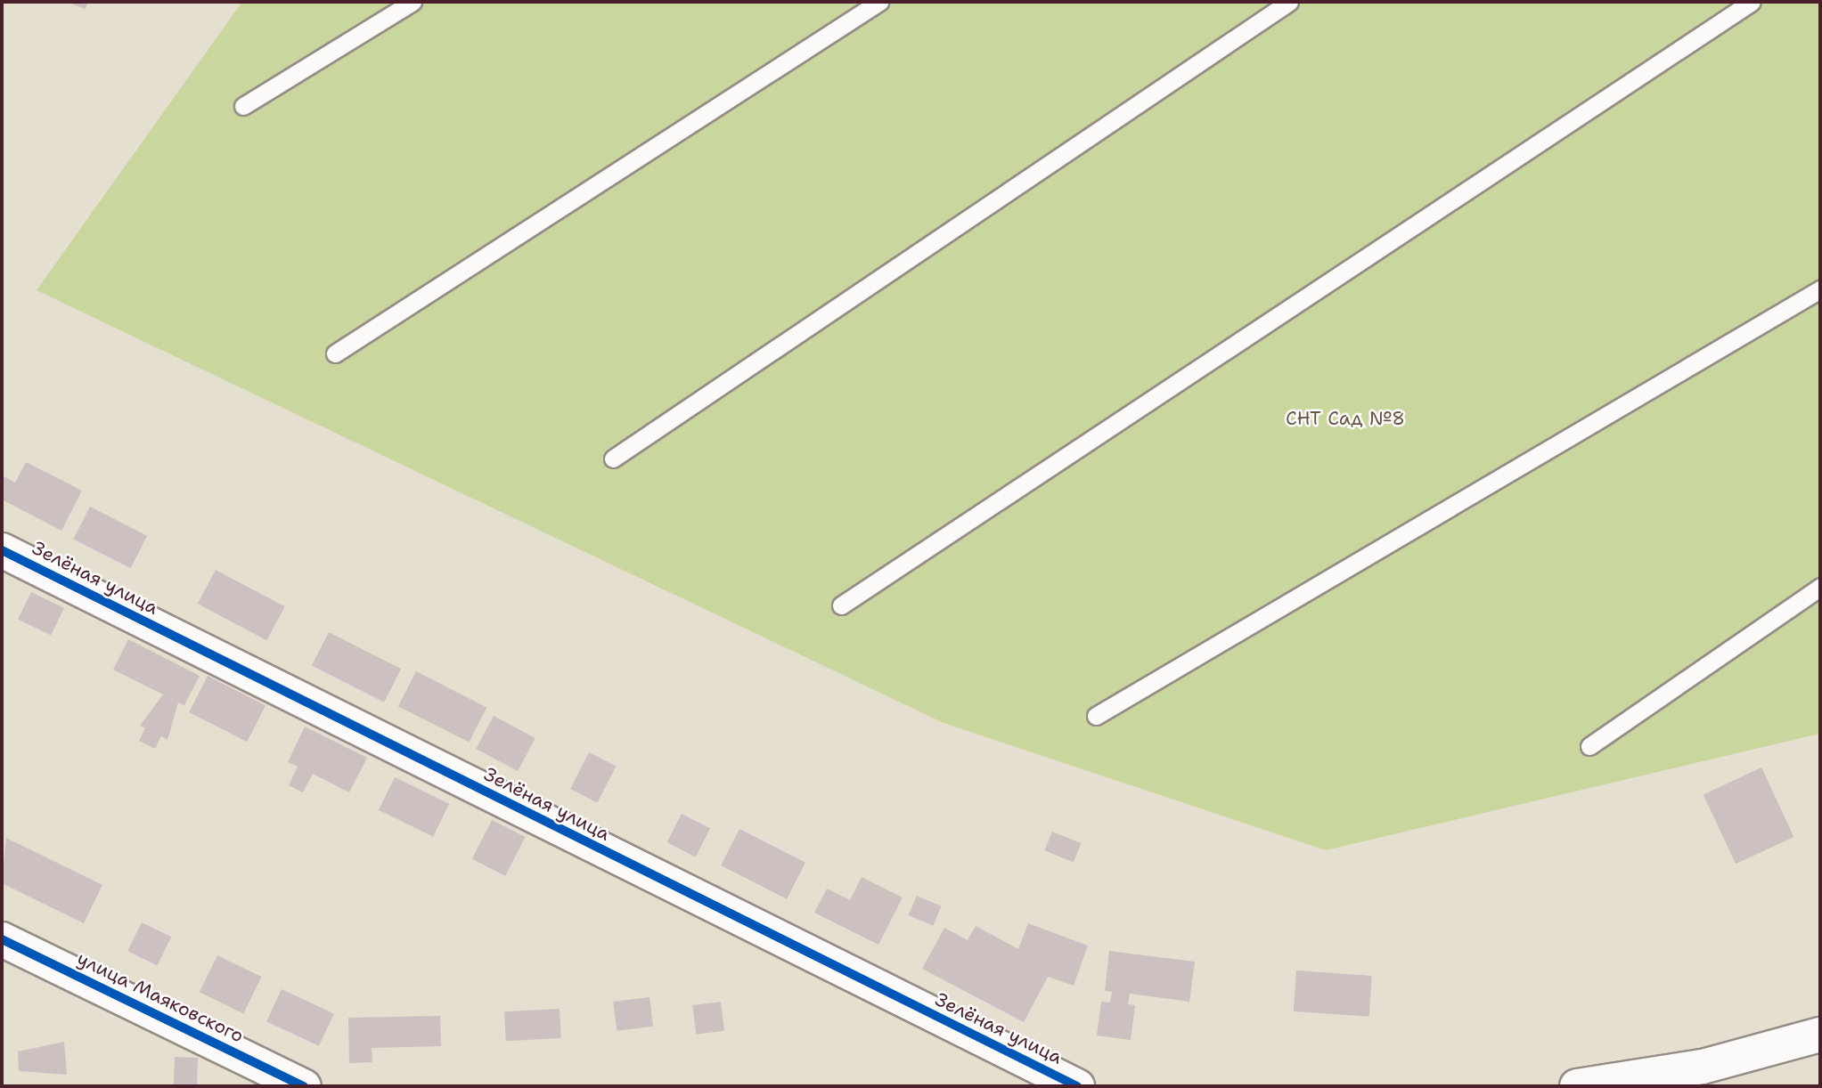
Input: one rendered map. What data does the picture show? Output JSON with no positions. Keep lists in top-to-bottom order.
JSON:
{
  "streets": {
    "street": ["Зелёная улица", "улица Маяковского"]
  },
  "parks": ["СНТ Сад №8"]
}
